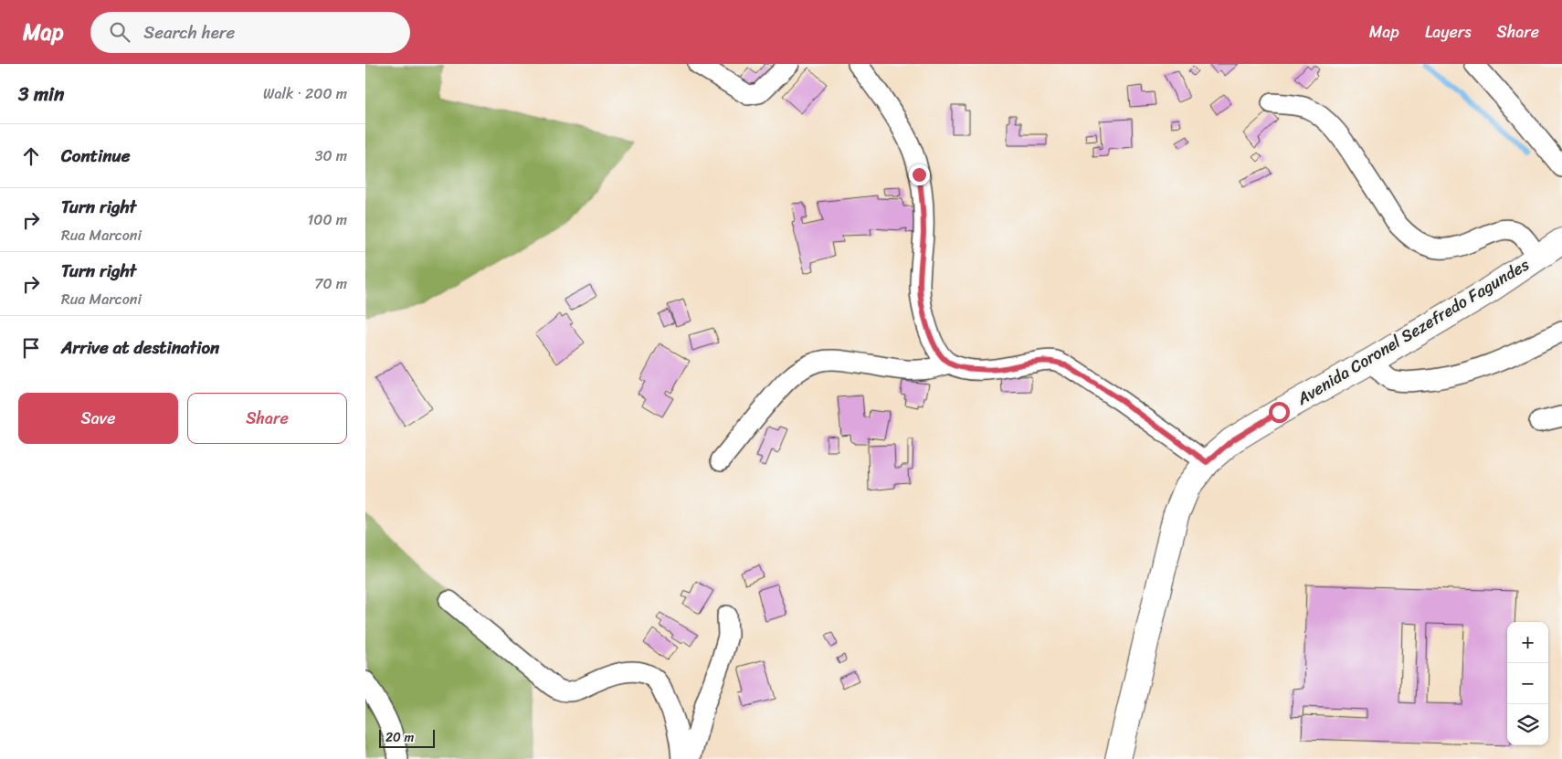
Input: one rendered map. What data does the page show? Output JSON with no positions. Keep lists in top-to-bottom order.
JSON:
{
  "streets": {
    "main road": ["Avenida Coronel Sezefredo Fagundes"]
  },
  "scale_bar": "20 m",
  "page": {
    "header": "Map",
    "search": "Search here",
    "nav": ["Map", "Layers", "Share"],
    "heading": ["3 min", "Walk · 200 m"],
    "list": [
      ["Continue", "30 m"],
      ["Turn right", "Rua Marconi", "100 m"],
      ["Turn right", "Rua Marconi", "70 m"],
      "Arrive at destination"
    ],
    "buttons": ["Save", "Share"],
    "map_buttons": ["+", "−"],
    "scale": "20 m"
  }
}
